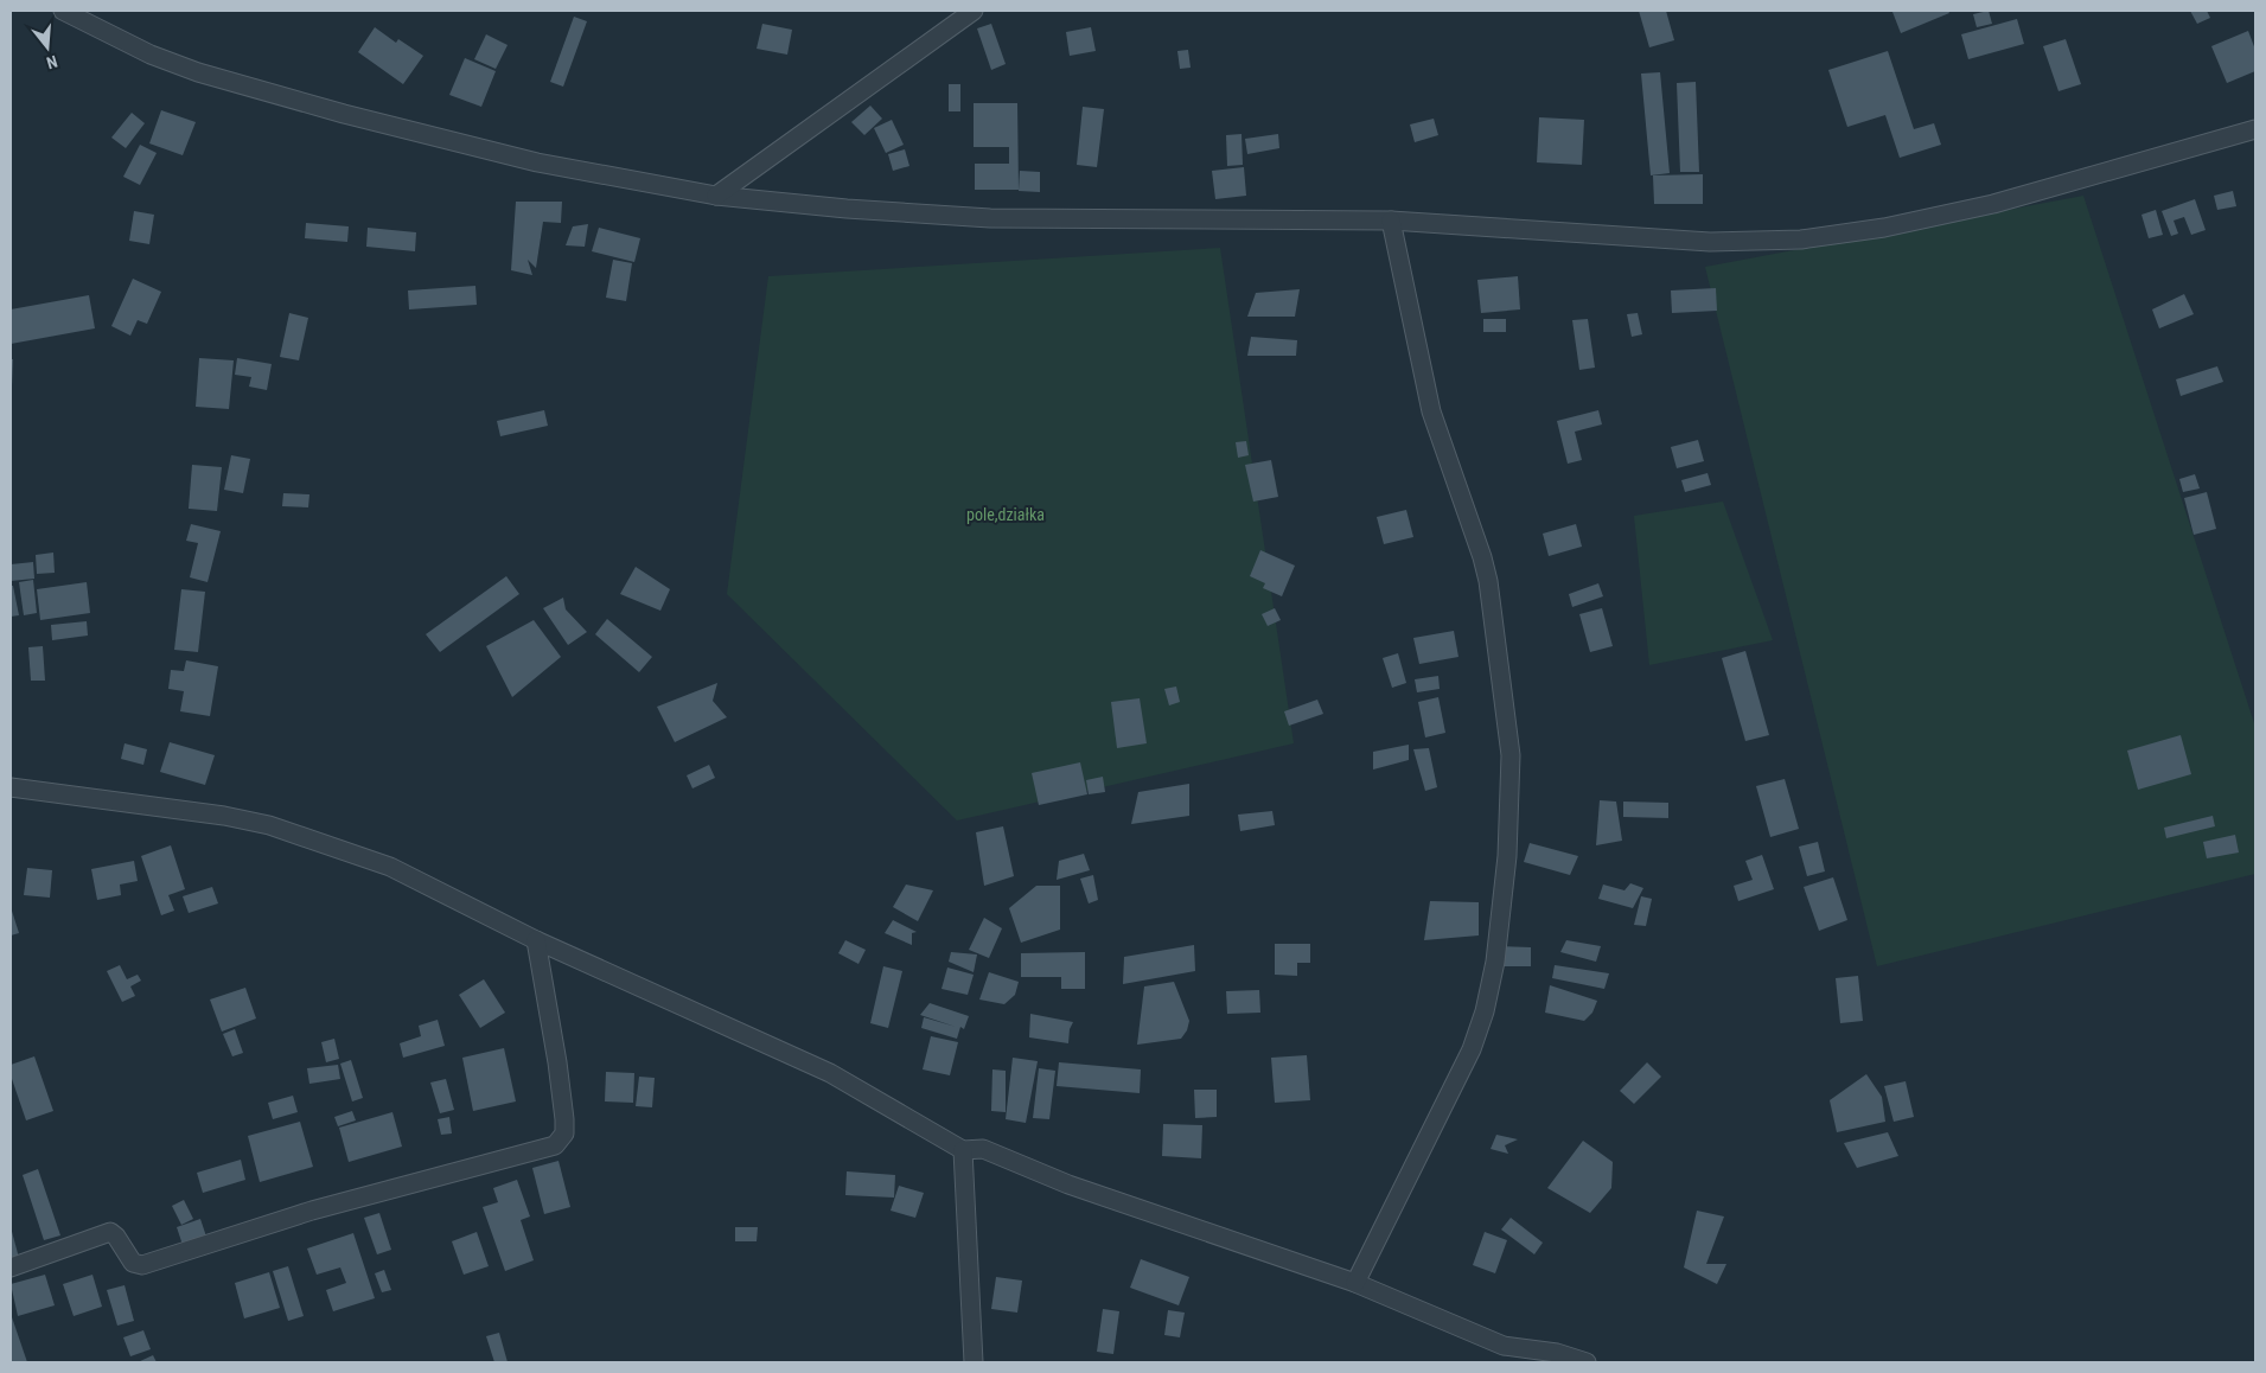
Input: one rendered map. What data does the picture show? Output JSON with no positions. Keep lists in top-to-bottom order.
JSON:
{
  "parks": ["pole,działka"],
  "north": "bottom"
}
